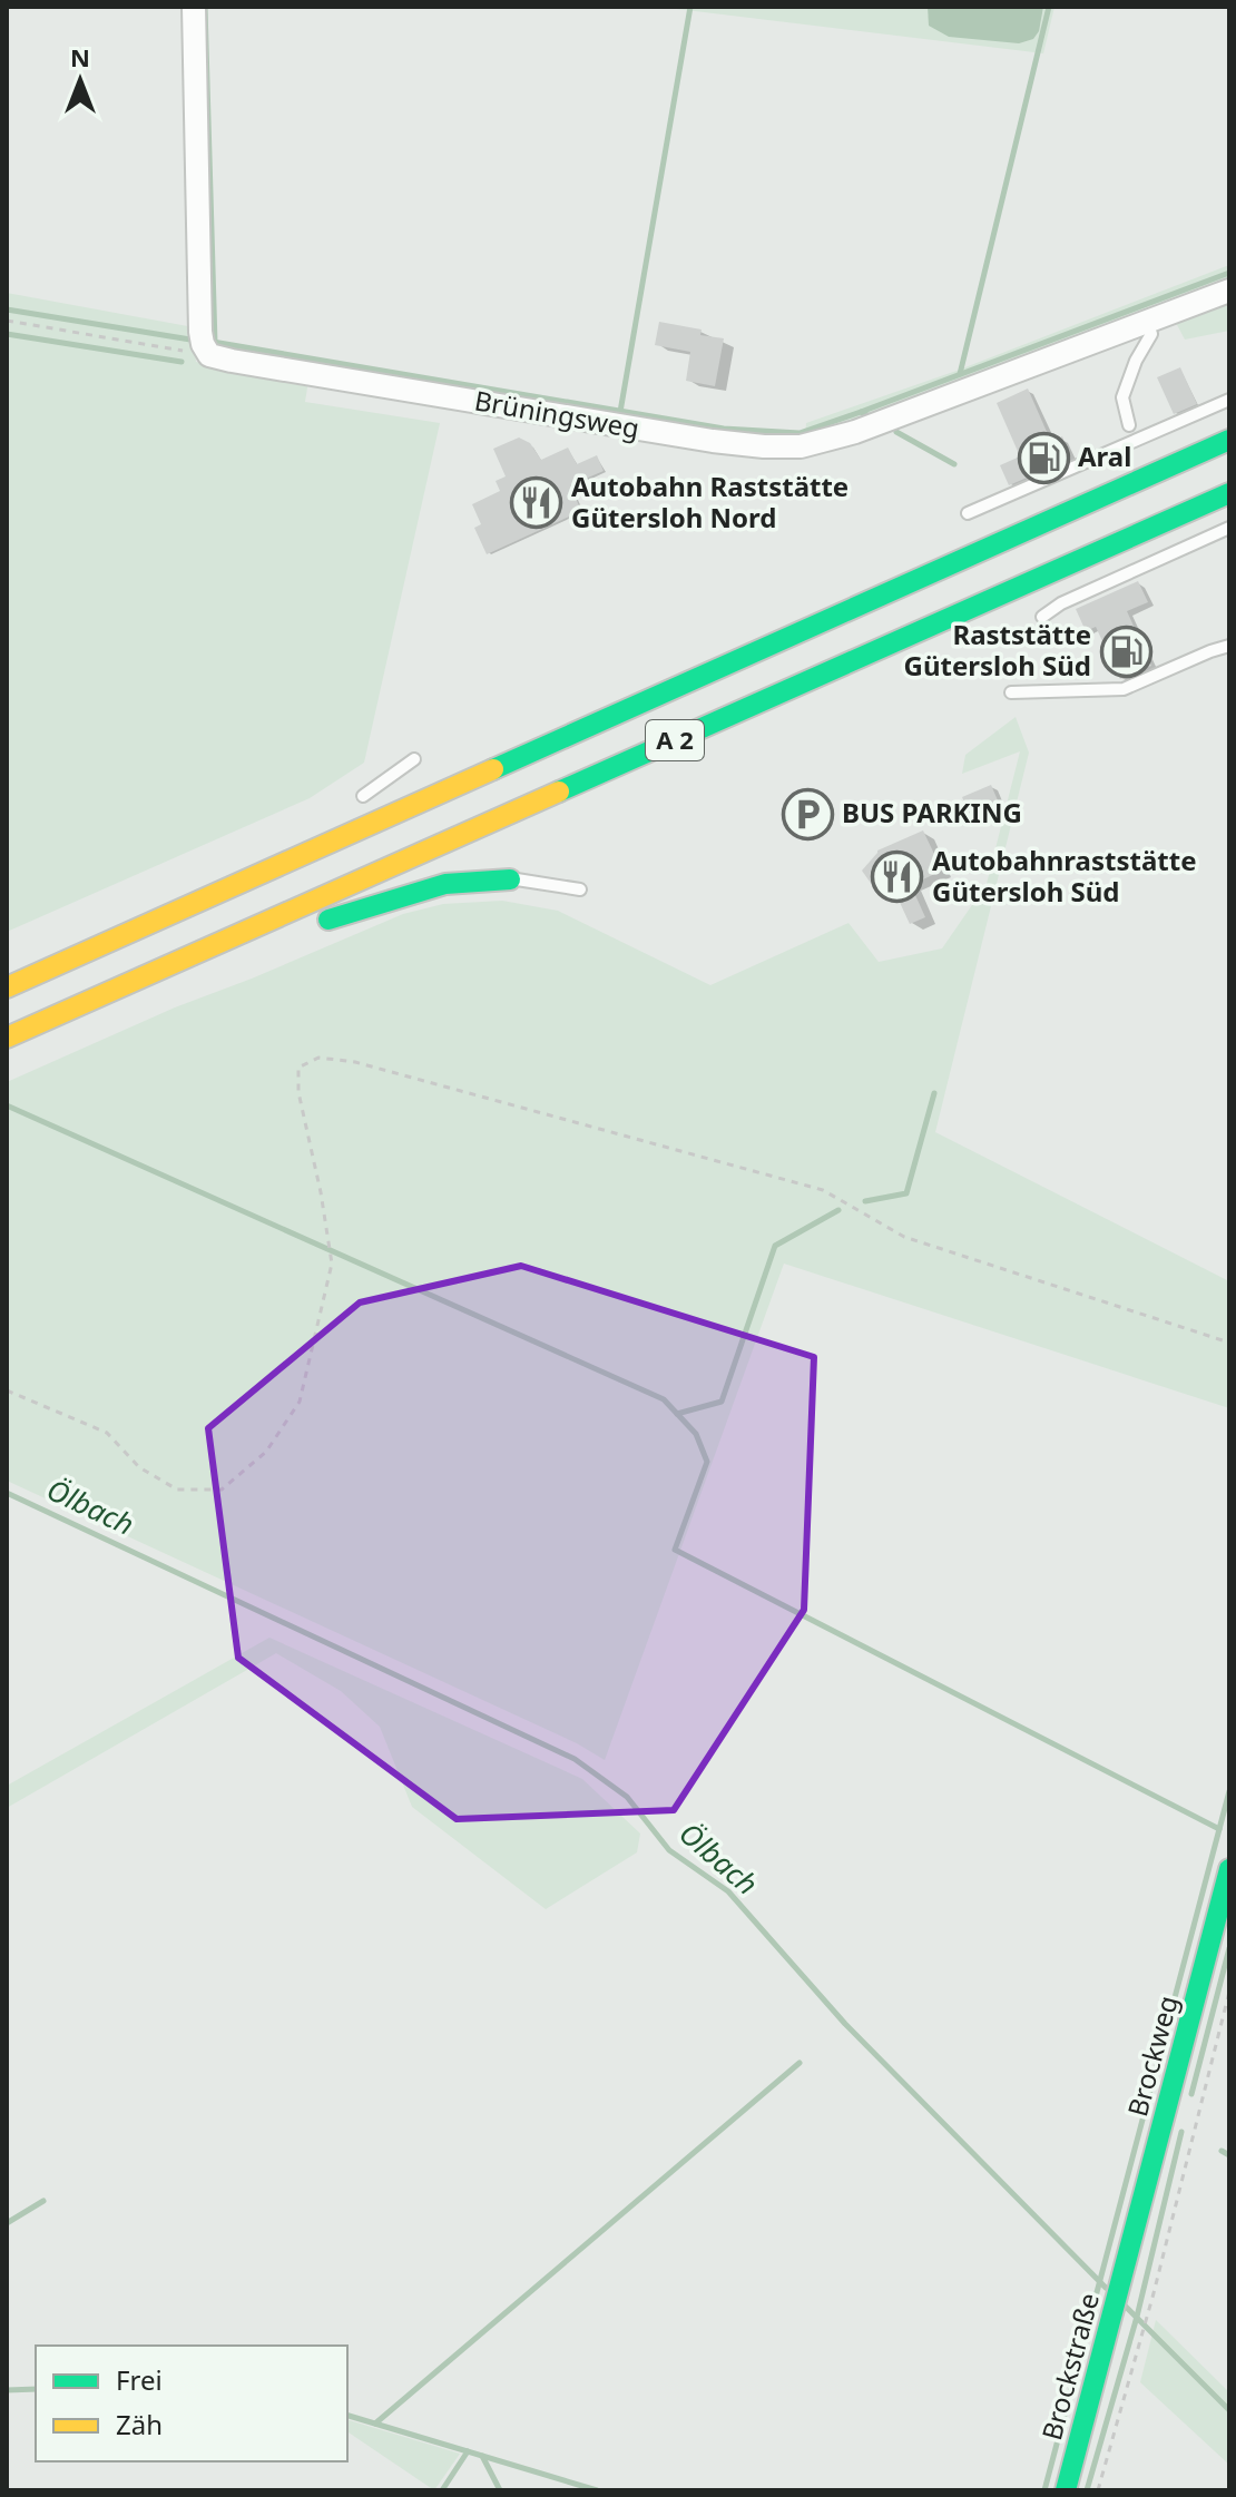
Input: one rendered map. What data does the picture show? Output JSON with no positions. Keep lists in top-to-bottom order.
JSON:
{
  "streets": {
    "main road": ["A 2", "Brockweg", "Brockstraße"],
    "street": ["Brüningsweg"]
  },
  "crossings": [
    ["Brockweg", "Brockstraße"]
  ],
  "water": ["Ölbach"],
  "places": {
    "fuel station": ["Aral", "Raststätte Gütersloh Süd"],
    "restaurant": ["Autobahn Raststätte Gütersloh Nord", "Autobahnraststätte Gütersloh Süd"],
    "parking": ["BUS PARKING"]
  },
  "legend": ["Frei", "Zäh"],
  "north": "top"
}
